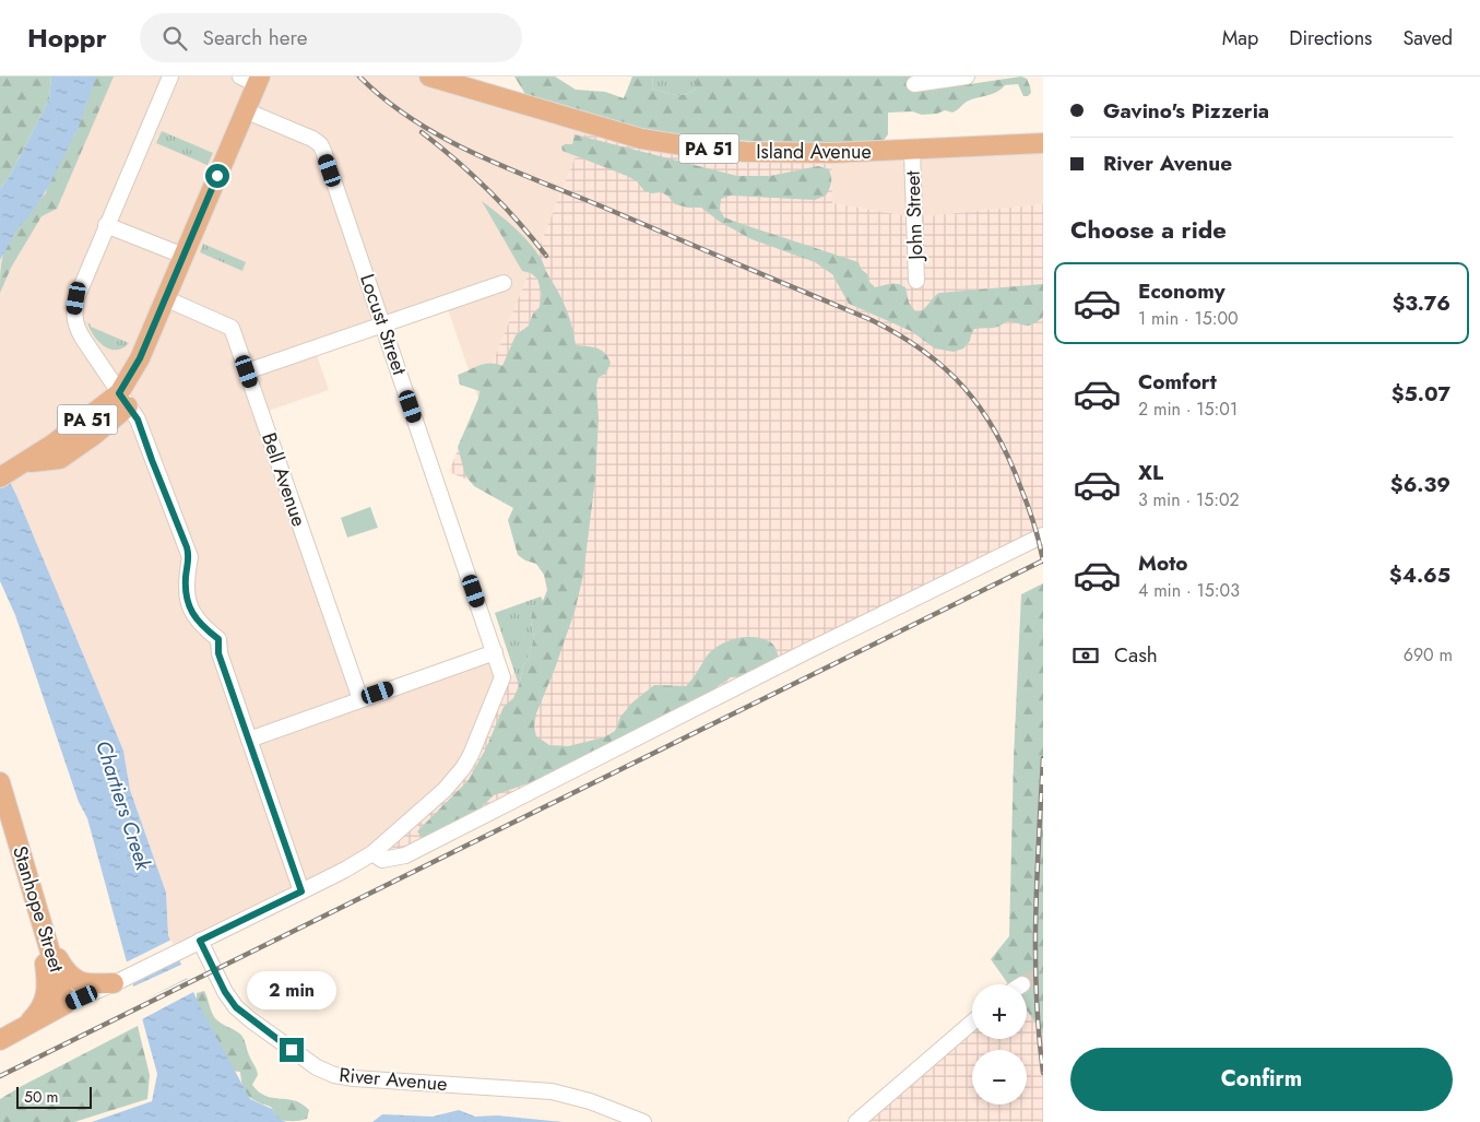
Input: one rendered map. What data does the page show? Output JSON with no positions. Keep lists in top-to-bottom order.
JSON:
{
  "streets": {
    "main road": ["PA 51", "Island Avenue", "Stanhope Street"],
    "street": [
      "John Street",
      "Locust Street",
      "Bell Avenue",
      "River Avenue"
    ]
  },
  "crossings": [
    ["PA 51", "Locust Street"],
    ["PA 51", "Bell Avenue"],
    ["Island Avenue", "John Street"]
  ],
  "water": ["Chartiers Creek"],
  "scale_bar": "50 m",
  "page": {
    "header": "Hoppr",
    "search": "Search here",
    "nav": ["Map", "Directions", "Saved"],
    "banner": ["Gavino's Pizzeria", "River Avenue"],
    "heading": "Choose a ride",
    "list": [
      {
        "name": "Economy",
        "note": "1 min · 15:00",
        "value": "$3.76"
      },
      {
        "name": "Comfort",
        "note": "2 min · 15:01",
        "value": "$5.07"
      },
      {
        "name": "XL",
        "note": "3 min · 15:02",
        "value": "$6.39"
      },
      {
        "name": "Moto",
        "note": "4 min · 15:03",
        "value": "$4.65"
      }
    ],
    "pay": ["Cash", "690 m"],
    "bubble": "2 min",
    "map_buttons": ["+", "−"],
    "buttons": "Confirm",
    "scale": "50 m"
  }
}
